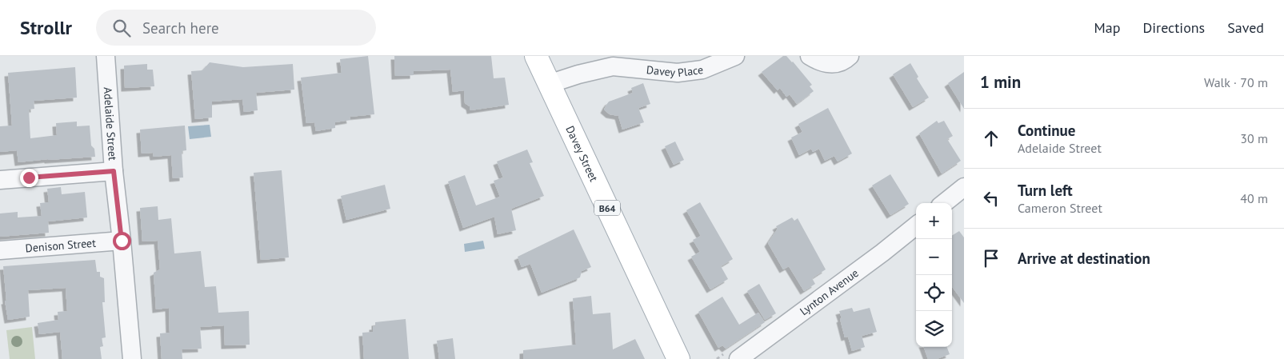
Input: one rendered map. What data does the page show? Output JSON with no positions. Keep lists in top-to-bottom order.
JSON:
{
  "streets": {
    "main road": ["Davey Street", "B64"],
    "street": [
      "Davey Place",
      "Adelaide Street",
      "Denison Street",
      "Lynton Avenue"
    ]
  },
  "crossings": [
    ["Davey Place", "Davey Street"],
    ["Adelaide Street", "Denison Street"]
  ],
  "page": {
    "header": "Strollr",
    "search": "Search here",
    "nav": ["Map", "Directions", "Saved"],
    "heading": ["1 min", "Walk · 70 m"],
    "list": [
      ["Continue", "Adelaide Street", "30 m"],
      ["Turn left", "Cameron Street", "40 m"],
      "Arrive at destination"
    ],
    "map_buttons": ["+", "−"]
  }
}
